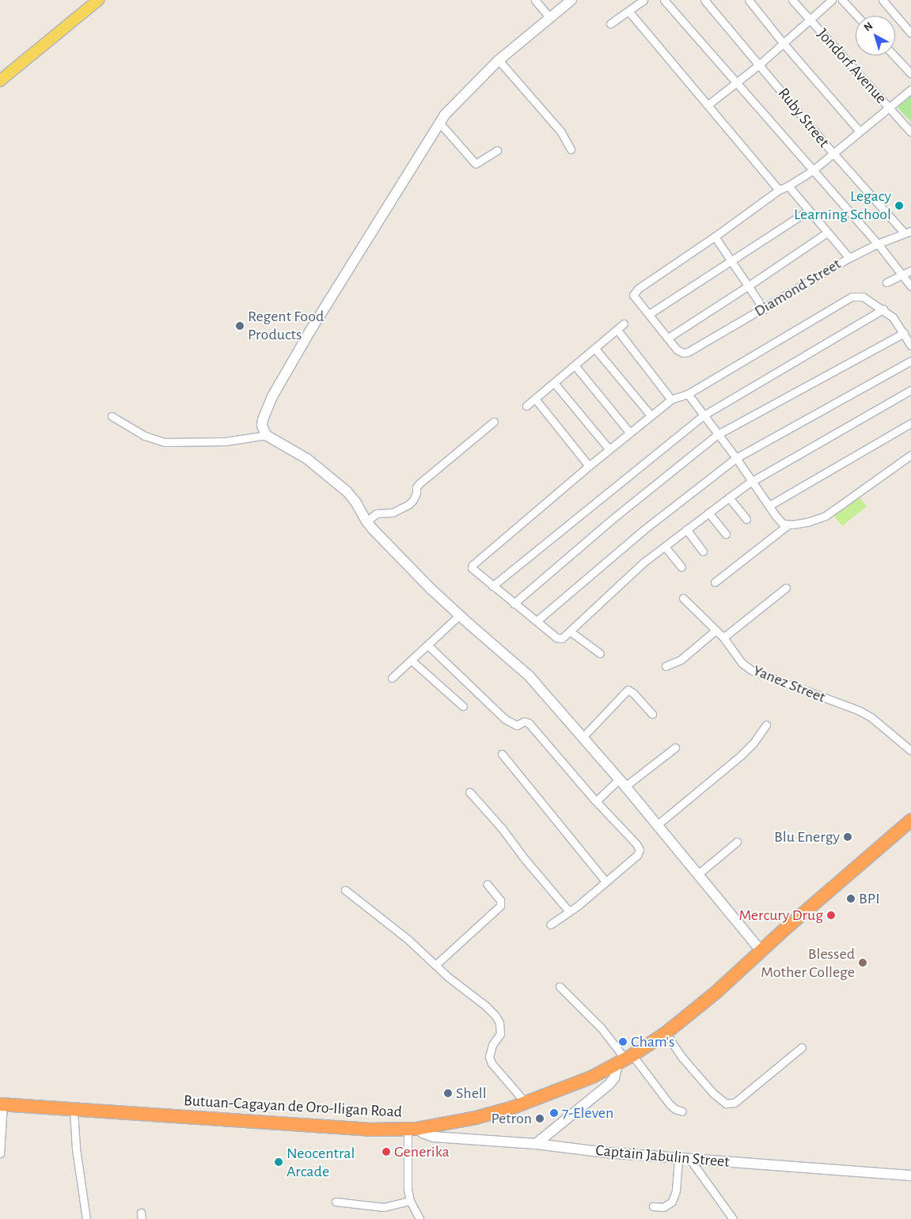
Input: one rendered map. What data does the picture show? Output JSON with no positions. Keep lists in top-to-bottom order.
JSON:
{
  "streets": {
    "highway": ["Butuan-Cagayan de Oro-Iligan Road"],
    "street": [
      "Jondorf Avenue",
      "Ruby Street",
      "Diamond Street",
      "Yanez Street",
      "Captain Jabulin Street"
    ]
  },
  "crossings": [
    ["Ruby Street", "Diamond Street"],
    ["Butuan-Cagayan de Oro-Iligan Road", "Captain Jabulin Street"]
  ],
  "places": [
    "Legacy Learning School",
    "Regent Food Products",
    "Blu Energy",
    "BPI",
    "Mercury Drug",
    "Blessed Mother College",
    "Cham's",
    "Shell",
    "7-Eleven",
    "Petron",
    "Generika",
    "Neocentral Arcade"
  ],
  "north": "top left"
}
